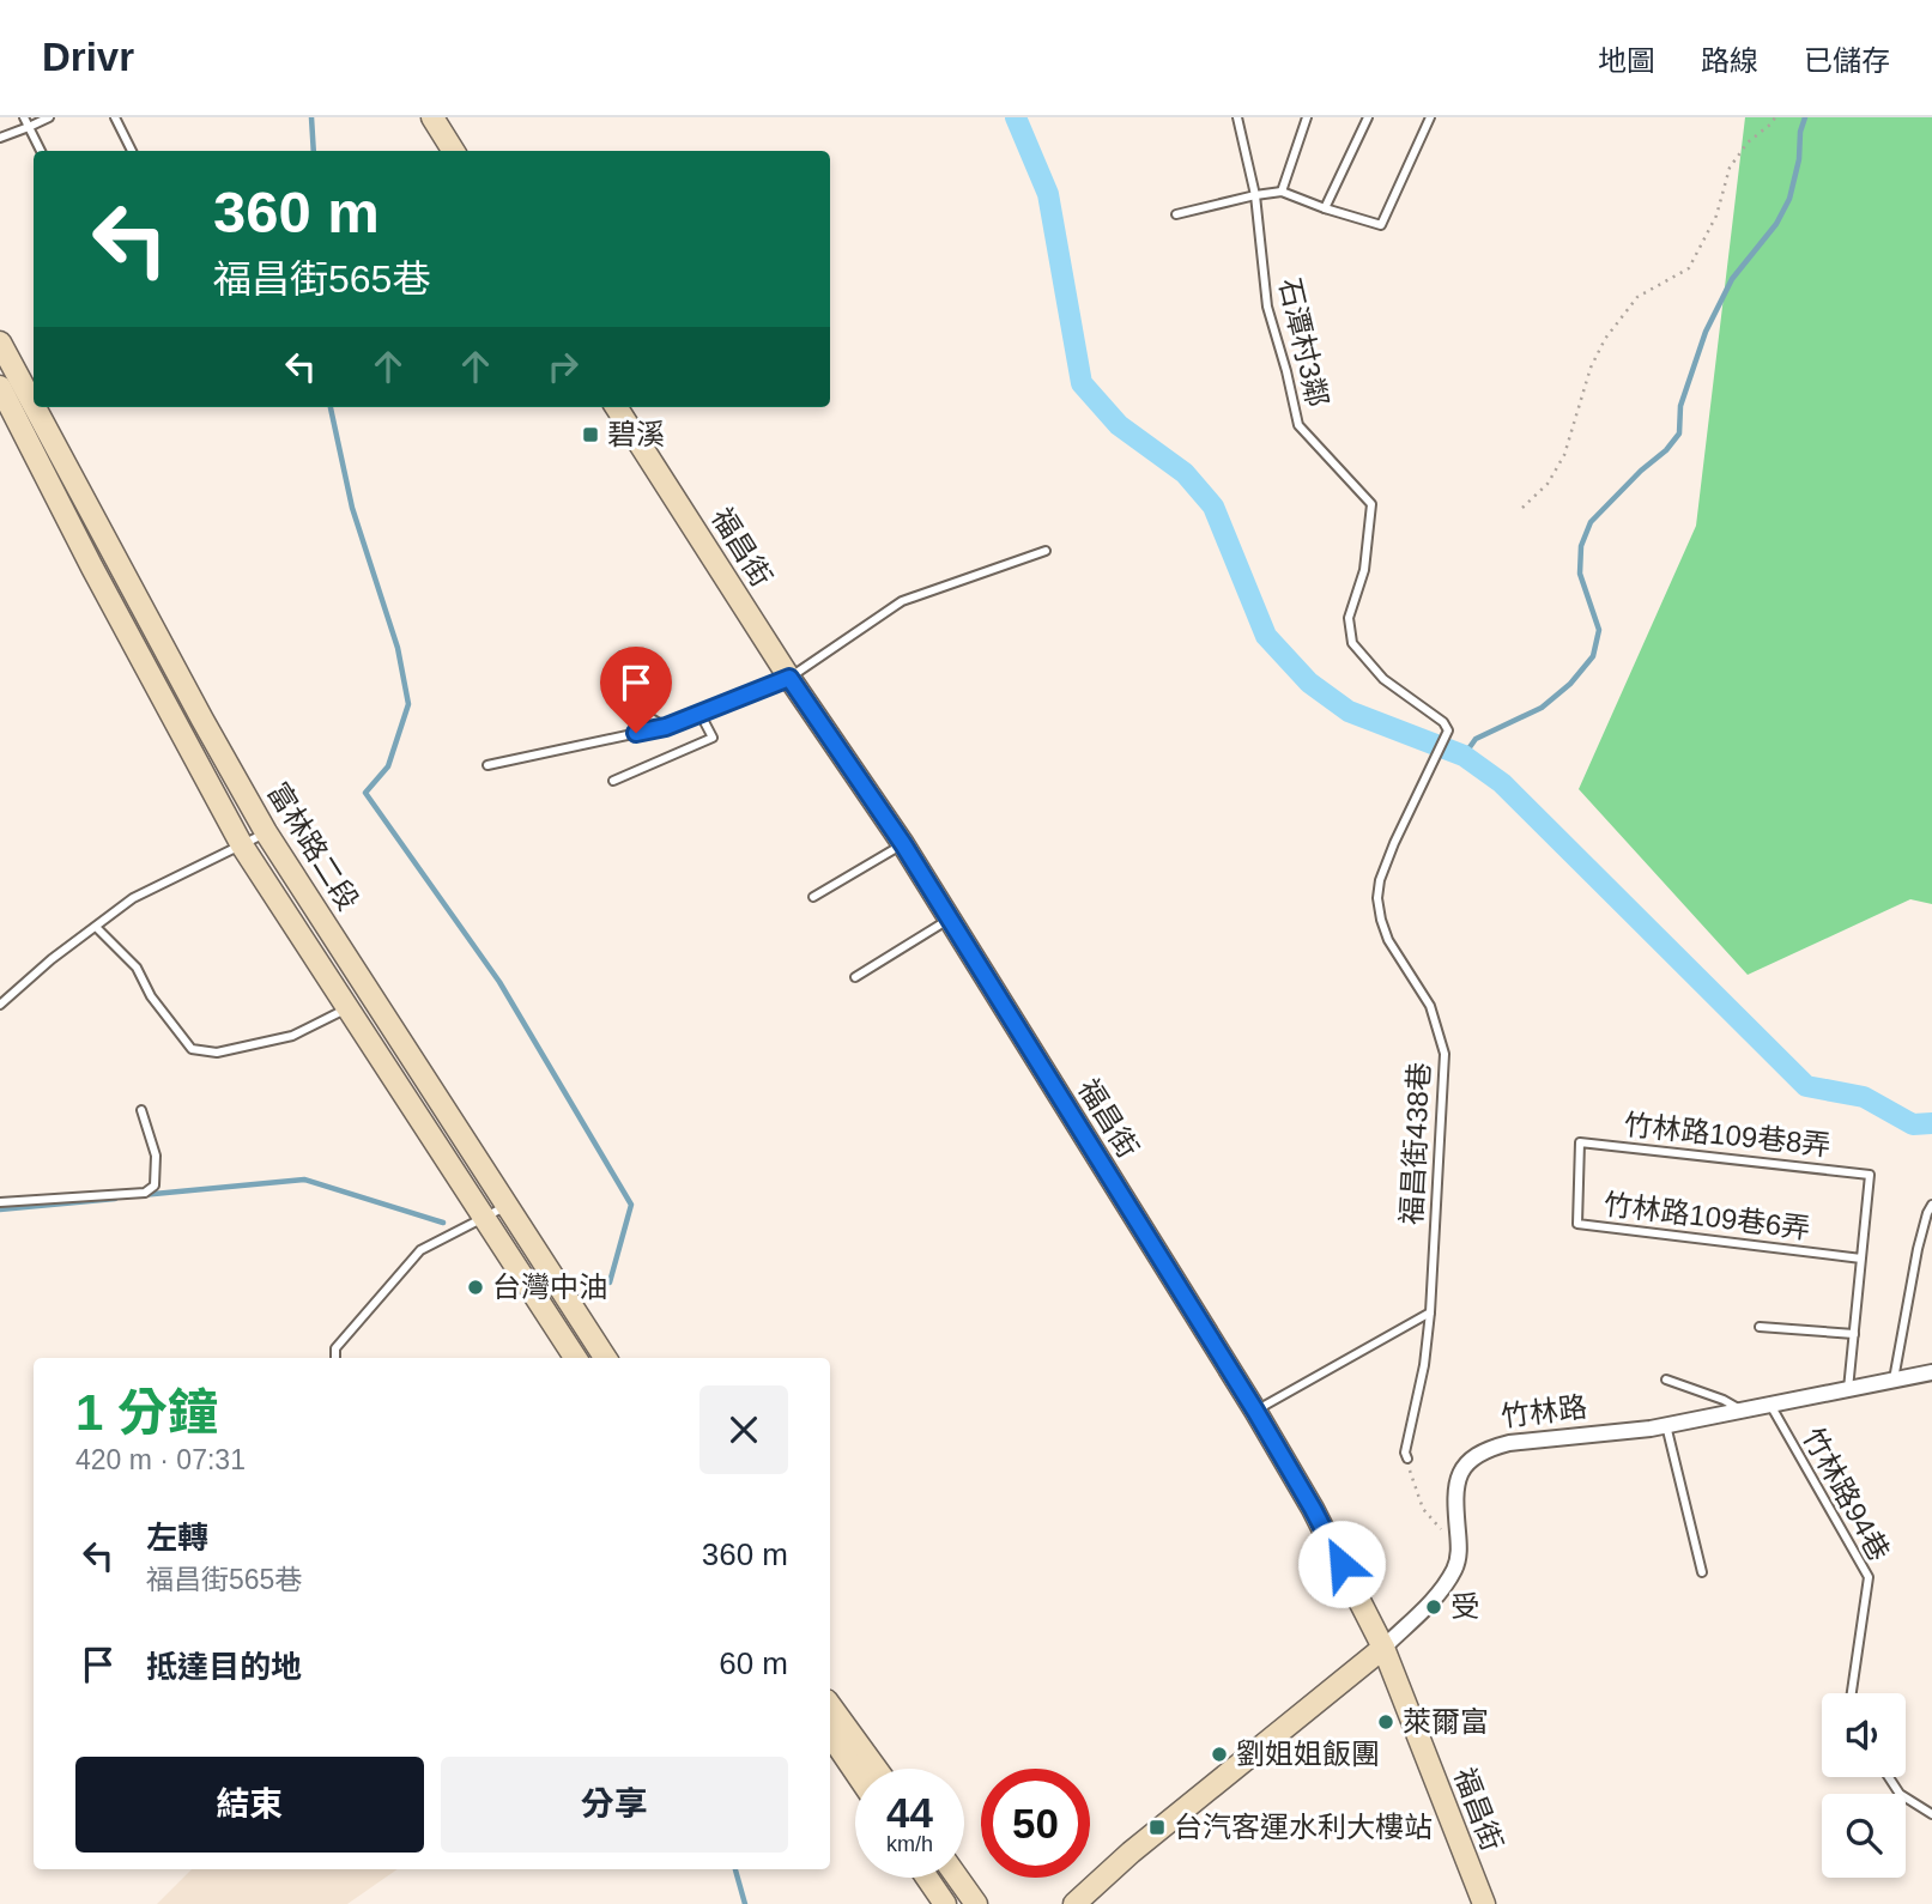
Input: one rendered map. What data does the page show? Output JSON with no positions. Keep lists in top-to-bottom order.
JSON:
{
  "streets": {
    "main road": ["福昌街", "富林路二段", "竹林路"],
    "lane": [
      "石潭村3鄰",
      "竹林路109巷8弄",
      "福昌街438巷",
      "竹林路109巷6弄",
      "竹林路94巷"
    ]
  },
  "crossings": [
    ["石潭村3鄰", "福昌街438巷"],
    ["福昌街", "竹林路"],
    ["竹林路109巷8弄", "竹林路109巷6弄"],
    ["竹林路", "竹林路94巷"]
  ],
  "places": {
    "transit": ["碧溪", "台汽客運水利大樓站"],
    "other": [
      "台灣中油",
      "受",
      "萊爾富",
      "劉姐姐飯團"
    ]
  },
  "page": {
    "header": "Drivr",
    "nav": ["地圖", "路線", "已儲存"],
    "turn": ["360 m", "福昌街565巷"],
    "heading": ["1 分鐘", "420 m · 07:31"],
    "list": [
      {
        "name": "左轉",
        "note": "福昌街565巷",
        "value": "360 m"
      },
      {
        "name": "抵達目的地",
        "value": "60 m"
      }
    ],
    "buttons": ["結束", "分享"],
    "speed": "44 km/h",
    "limit": "50"
  }
}
